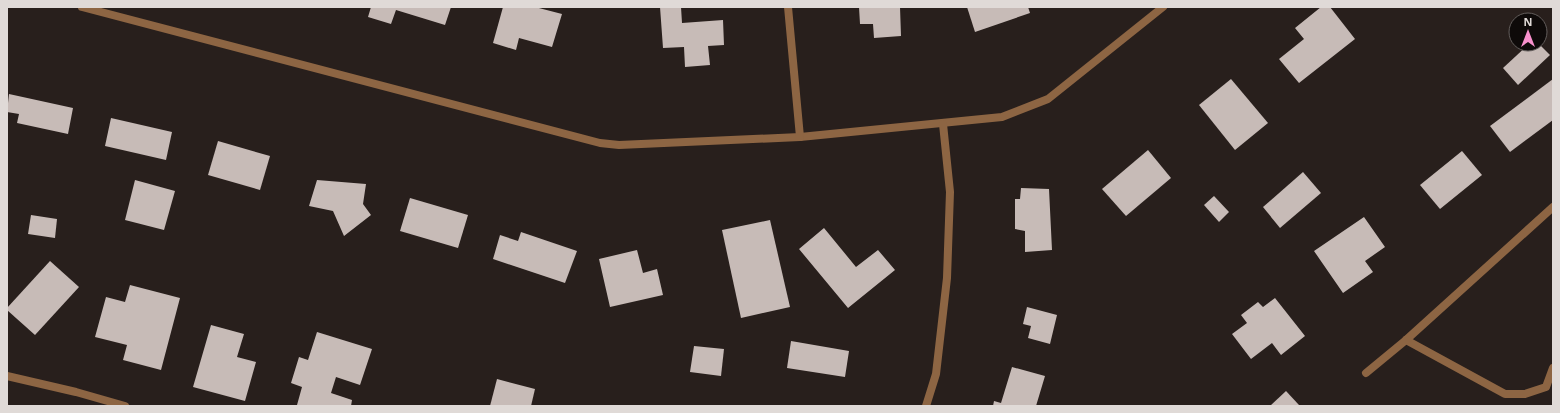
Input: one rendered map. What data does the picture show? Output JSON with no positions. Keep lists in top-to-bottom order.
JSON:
{
  "north": "top"
}
